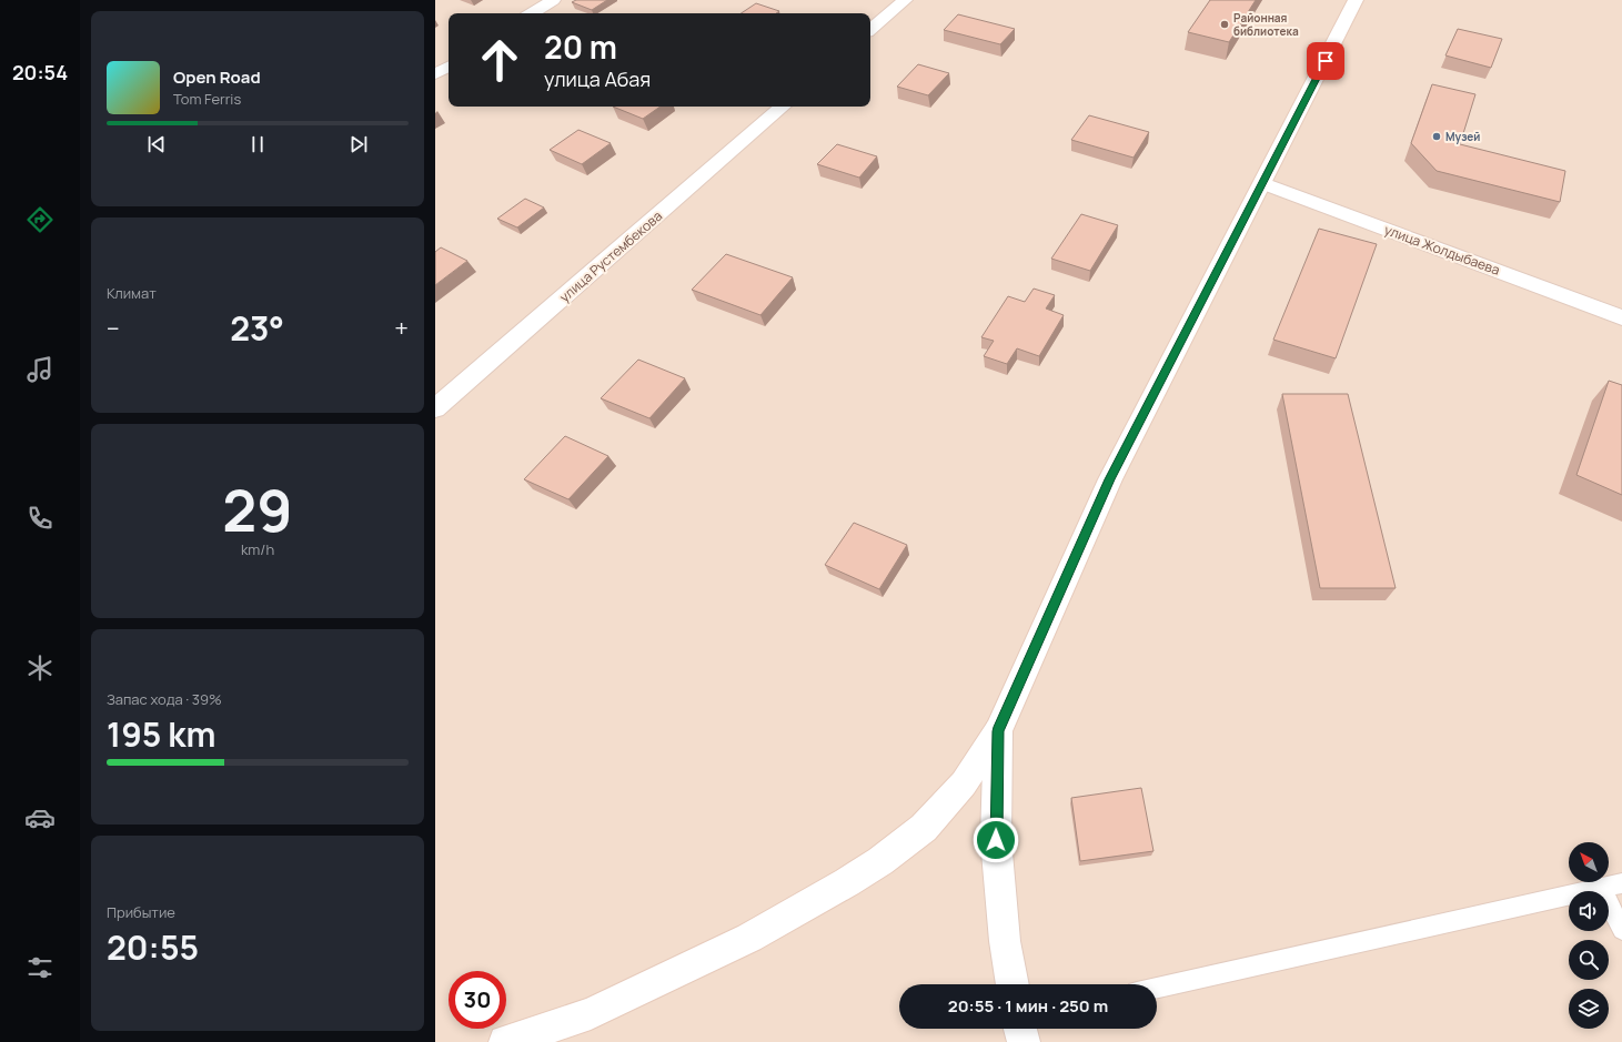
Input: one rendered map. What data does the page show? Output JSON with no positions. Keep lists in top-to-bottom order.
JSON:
{
  "streets": {
    "street": ["улица Жолдыбаева", "улица Рустембекова"]
  },
  "places": ["Районная библиотека", "Музей"],
  "north": "top left",
  "page": {
    "tabs": "20:54",
    "turn": ["20 m", "улица Абая"],
    "song": ["Open Road", "Tom Ferris"],
    "tile": [
      "Климат",
      ["29", "km/h"],
      ["Запас хода · 39%", "195 km"],
      ["Прибытие", "20:55"]
    ],
    "heat": ["−", "23°", "+"],
    "limit": "30",
    "trip": "20:55 · 1 мин · 250 m"
  }
}
